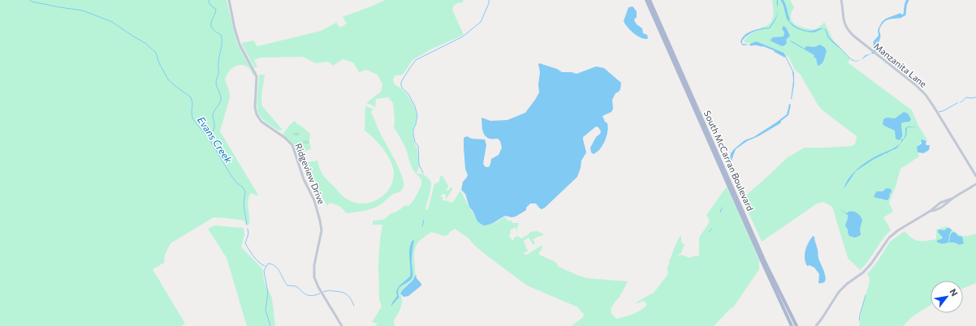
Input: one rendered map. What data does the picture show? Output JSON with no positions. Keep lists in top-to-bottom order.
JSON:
{
  "streets": {
    "main road": ["South McCarran Boulevard"],
    "street": ["Manzanita Lane", "Ridgeview Drive"]
  },
  "water": ["Evans Creek"],
  "north": "top right"
}
